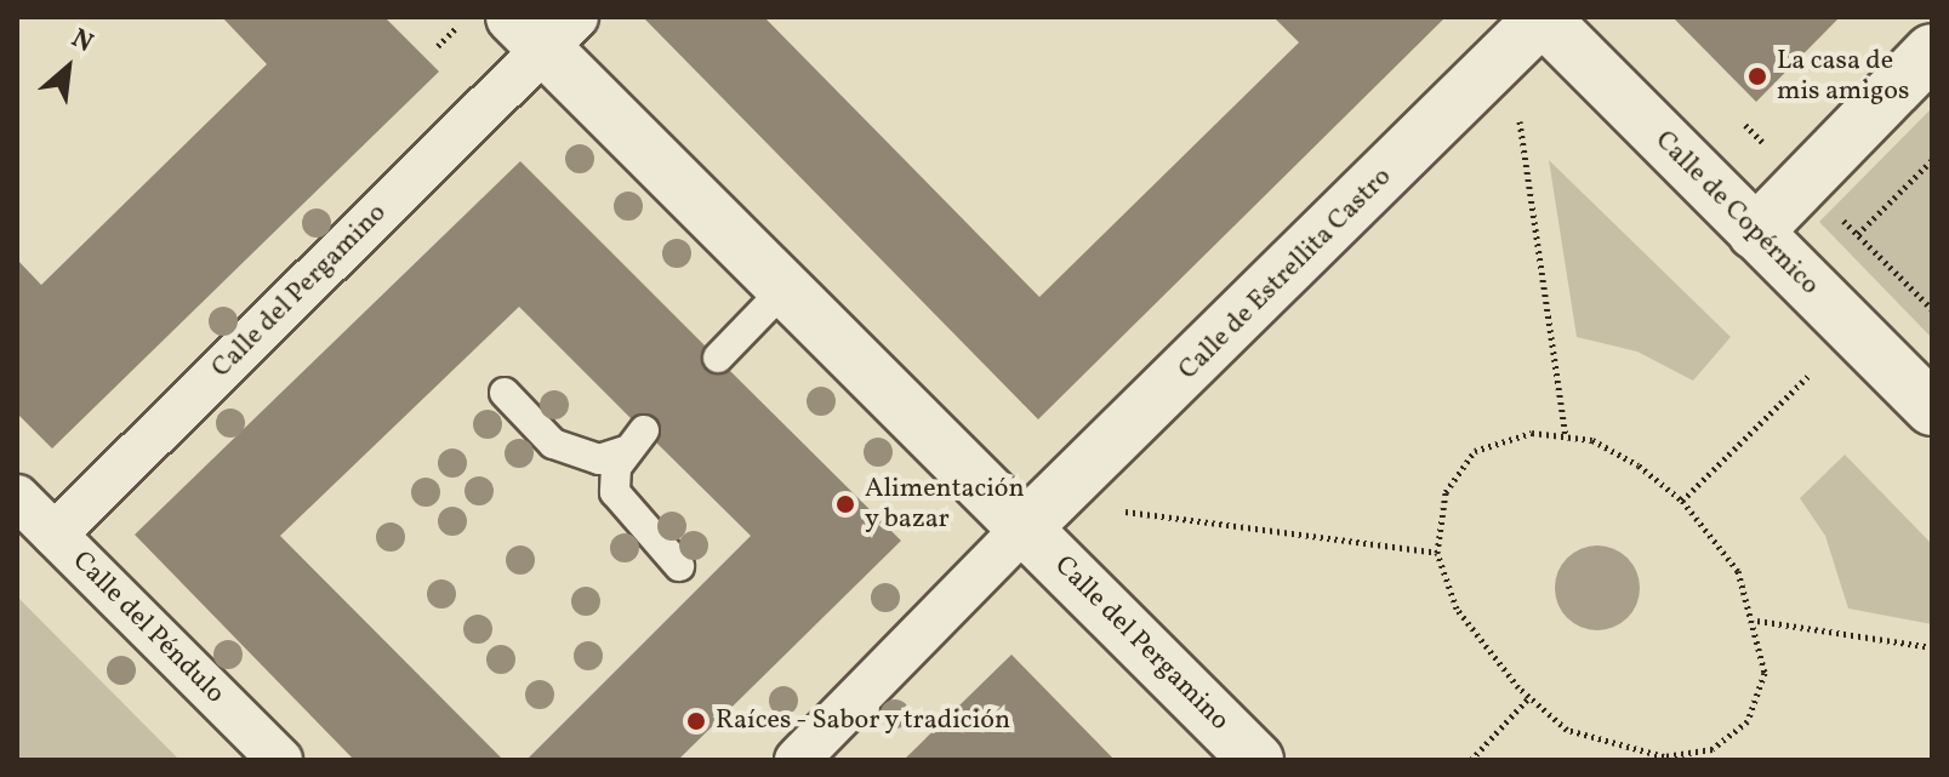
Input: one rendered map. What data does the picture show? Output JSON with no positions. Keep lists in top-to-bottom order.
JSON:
{
  "streets": {
    "street": [
      "Calle de Copérnico",
      "Calle de Estrellita Castro",
      "Calle del Pergamino",
      "Calle del Péndulo"
    ]
  },
  "crossings": [
    ["Calle de Copérnico", "Calle de Estrellita Castro"],
    ["Calle de Estrellita Castro", "Calle del Pergamino"],
    ["Calle del Pergamino", "Calle del Péndulo"]
  ],
  "places": ["La casa de mis amigos", "Alimentación y bazar", "Raíces - Sabor y tradición"],
  "north": "top right"
}
